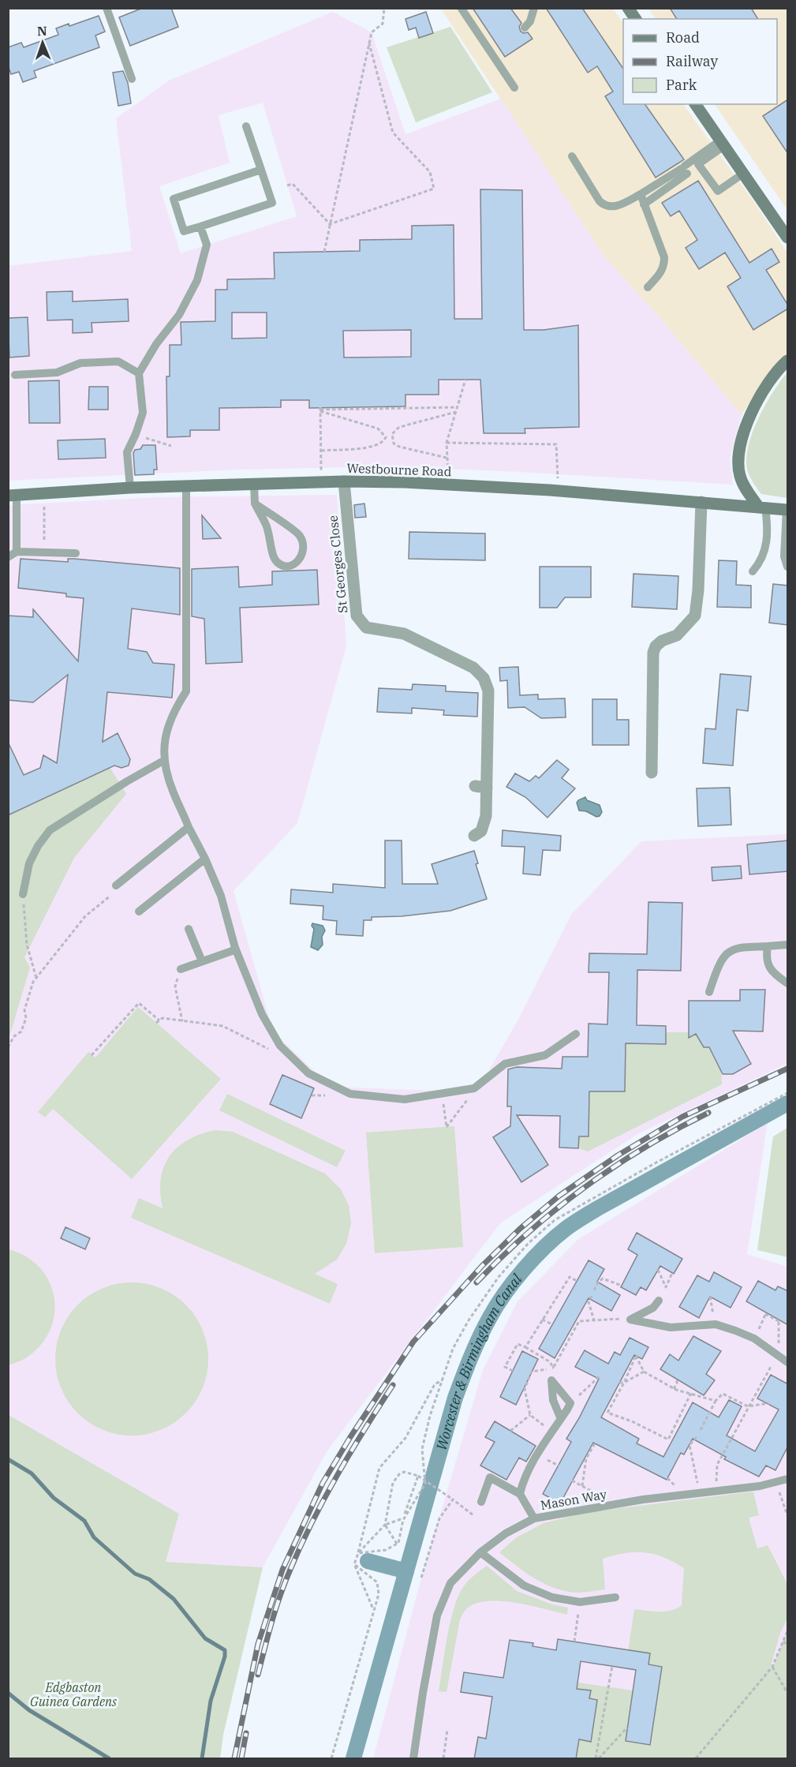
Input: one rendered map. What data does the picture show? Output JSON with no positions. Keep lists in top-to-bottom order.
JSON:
{
  "streets": {
    "main road": ["Westbourne Road"],
    "street": ["St Georges Close"],
    "lane": ["Mason Way"]
  },
  "crossings": [
    ["Westbourne Road", "St Georges Close"]
  ],
  "water": ["Worcester & Birmingham Canal"],
  "parks": ["Edgbaston Guinea Gardens"],
  "legend": ["Road", "Railway", "Park"],
  "north": "top"
}
